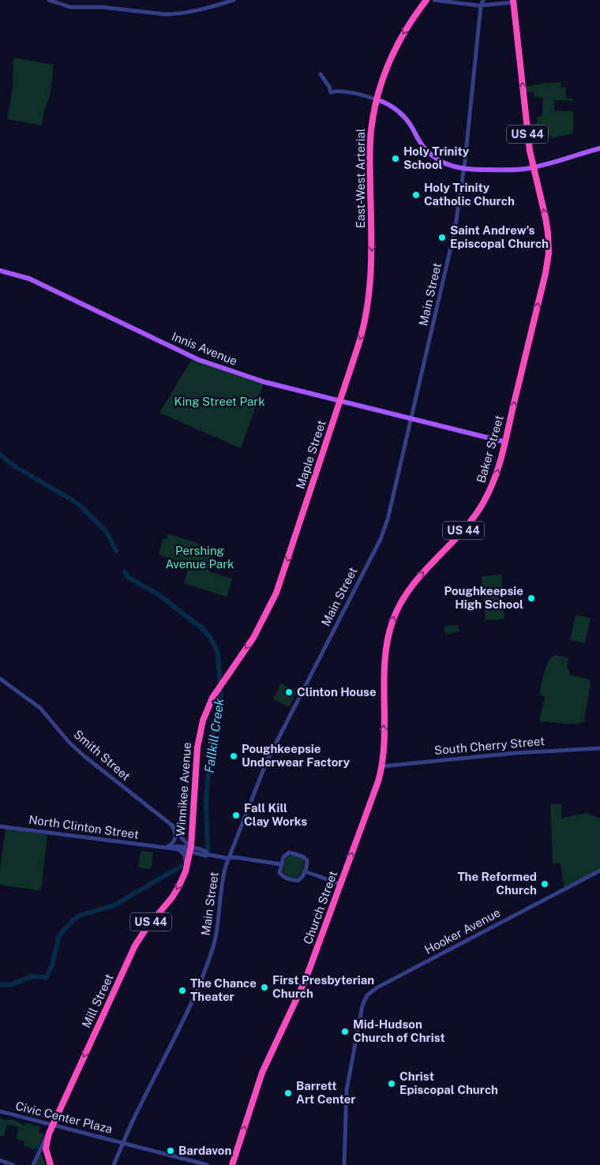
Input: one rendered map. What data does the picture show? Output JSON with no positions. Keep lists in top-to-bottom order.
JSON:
{
  "streets": {
    "highway": [
      "US 44",
      "East-West Arterial",
      "Baker Street",
      "Maple Street",
      "Winnikee Avenue",
      "Church Street",
      "Mill Street"
    ],
    "main road": ["Innis Avenue"],
    "street": [
      "Main Street",
      "South Cherry Street",
      "Smith Street",
      "North Clinton Street",
      "Hooker Avenue",
      "Civic Center Plaza"
    ]
  },
  "crossings": [
    ["US 44", "Baker Street"],
    ["US 44", "Mill Street"],
    ["US 44", "Civic Center Plaza"],
    ["East-West Arterial", "Maple Street"],
    ["Main Street", "Innis Avenue"],
    ["Main Street", "North Clinton Street"],
    ["Main Street", "Civic Center Plaza"],
    ["Innis Avenue", "Baker Street"],
    ["Innis Avenue", "Maple Street"],
    ["Baker Street", "Church Street"],
    ["Maple Street", "Winnikee Avenue"],
    ["South Cherry Street", "Church Street"],
    ["Smith Street", "Winnikee Avenue"],
    ["Smith Street", "North Clinton Street"],
    ["Smith Street", "Mill Street"],
    ["Winnikee Avenue", "North Clinton Street"],
    ["Winnikee Avenue", "Mill Street"],
    ["North Clinton Street", "Mill Street"],
    ["Mill Street", "Civic Center Plaza"]
  ],
  "one_way": [
    "East-West Arterial",
    "Baker Street",
    "Maple Street",
    "Church Street",
    "Mill Street"
  ],
  "water": ["Fallkill Creek"],
  "parks": ["King Street Park", "Pershing Avenue Park"],
  "places": [
    "Holy Trinity School",
    "Holy Trinity Catholic Church",
    "Saint Andrew's Episcopal Church",
    "Poughkeepsie High School",
    "Clinton House",
    "Poughkeepsie Underwear Factory",
    "Fall Kill Clay Works",
    "The Reformed Church",
    "First Presbyterian Church",
    "The Chance Theater",
    "Mid-Hudson Church of Christ",
    "Christ Episcopal Church",
    "Barrett Art Center",
    "Bardavon"
  ]
}
